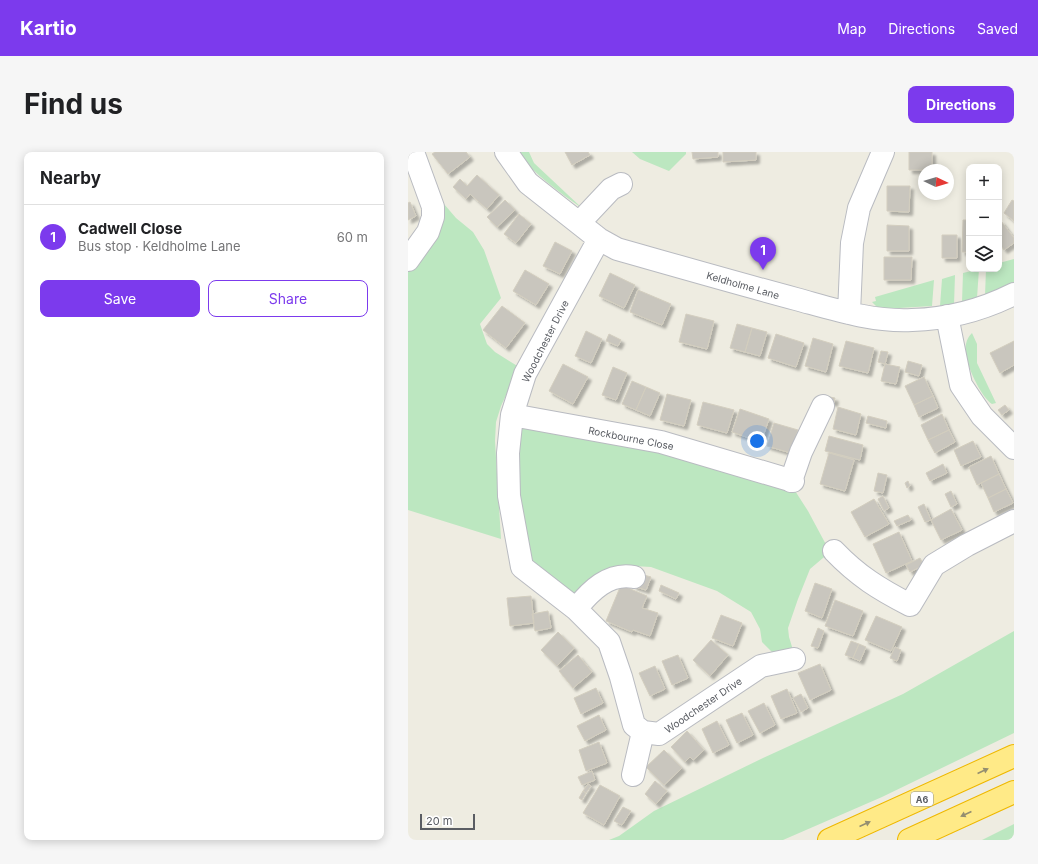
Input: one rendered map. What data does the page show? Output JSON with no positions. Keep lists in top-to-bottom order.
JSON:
{
  "streets": {
    "highway": ["A6"],
    "street": ["Keldholme Lane", "Woodchester Drive", "Rockbourne Close"]
  },
  "crossings": [
    ["Keldholme Lane", "Woodchester Drive"],
    ["Woodchester Drive", "Rockbourne Close"]
  ],
  "scale_bar": "20 m",
  "north": "right",
  "page": {
    "header": "Kartio",
    "nav": ["Map", "Directions", "Saved"],
    "buttons": [
      "Directions",
      ["Save", "Share"]
    ],
    "title": "Find us",
    "heading": "Nearby",
    "map_buttons": ["+", "−"],
    "list": [
      {
        "mark": "1",
        "name": "Cadwell Close",
        "note": "Bus stop · Keldholme Lane",
        "value": "60 m"
      }
    ],
    "pins": "1",
    "scale": "20 m"
  }
}
